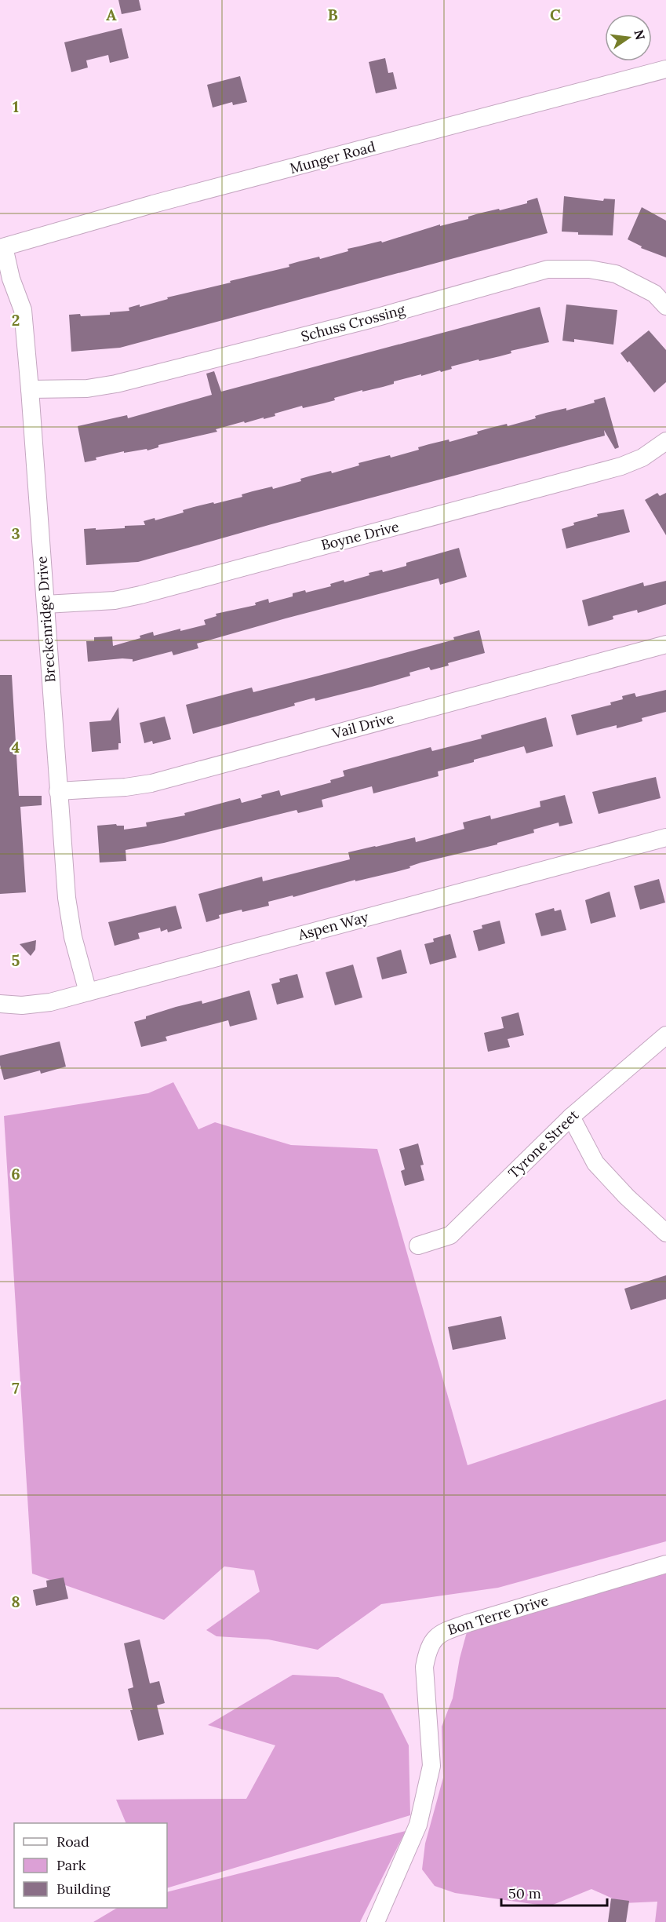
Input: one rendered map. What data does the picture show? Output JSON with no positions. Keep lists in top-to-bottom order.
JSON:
{
  "streets": {
    "street": [
      "Munger Road",
      "Schuss Crossing",
      "Boyne Drive",
      "Breckenridge Drive",
      "Vail Drive",
      "Aspen Way",
      "Tyrone Street",
      "Bon Terre Drive"
    ]
  },
  "crossings": [
    ["Munger Road", "Breckenridge Drive"],
    ["Schuss Crossing", "Breckenridge Drive"],
    ["Boyne Drive", "Breckenridge Drive"],
    ["Breckenridge Drive", "Vail Drive"],
    ["Breckenridge Drive", "Aspen Way"]
  ],
  "legend": ["Road", "Park", "Building"],
  "scale_bar": "50 m",
  "north": "right",
  "grid": {
    "columns": ["A", "B", "C"],
    "rows": [
      "1",
      "2",
      "3",
      "4",
      "5",
      "6",
      "7",
      "8"
    ]
  }
}
